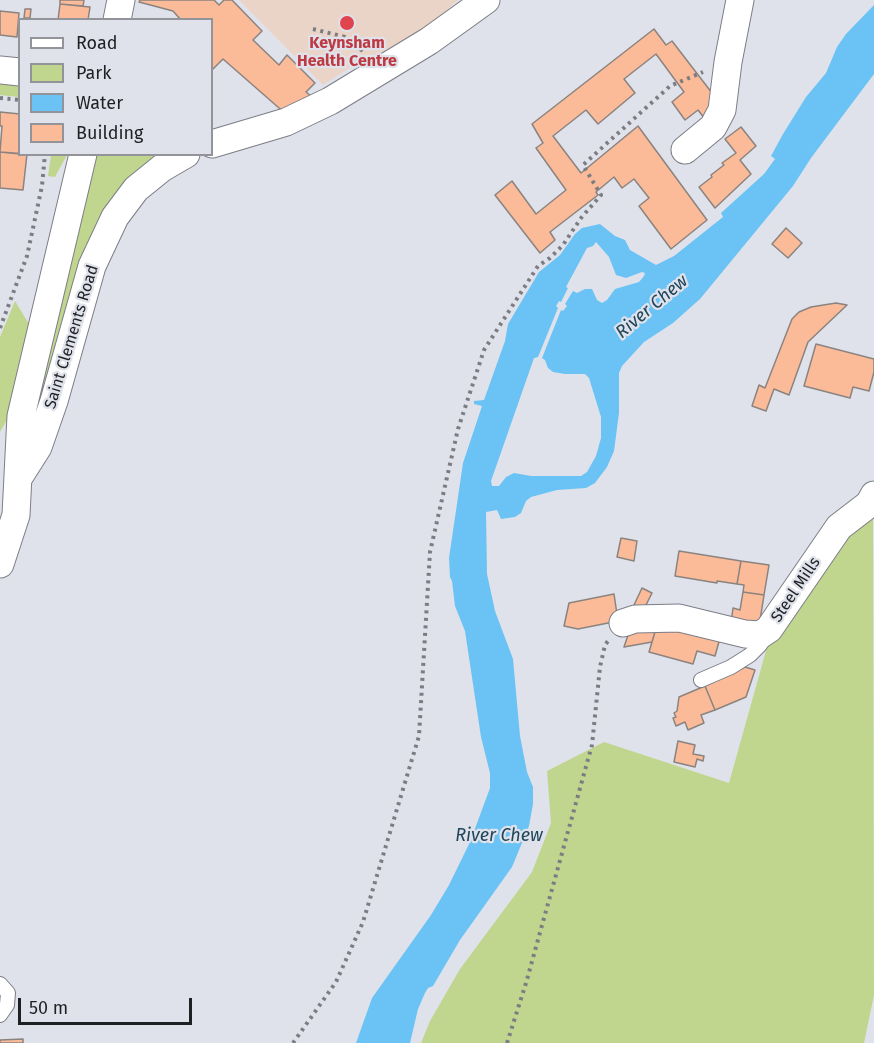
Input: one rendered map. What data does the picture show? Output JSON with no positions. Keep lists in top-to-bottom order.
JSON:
{
  "streets": {
    "street": ["Saint Clements Road", "Steel Mills"]
  },
  "water": ["River Chew"],
  "places": ["Keynsham Health Centre"],
  "legend": [
    "Road",
    "Park",
    "Water",
    "Building"
  ],
  "scale_bar": "50 m"
}
